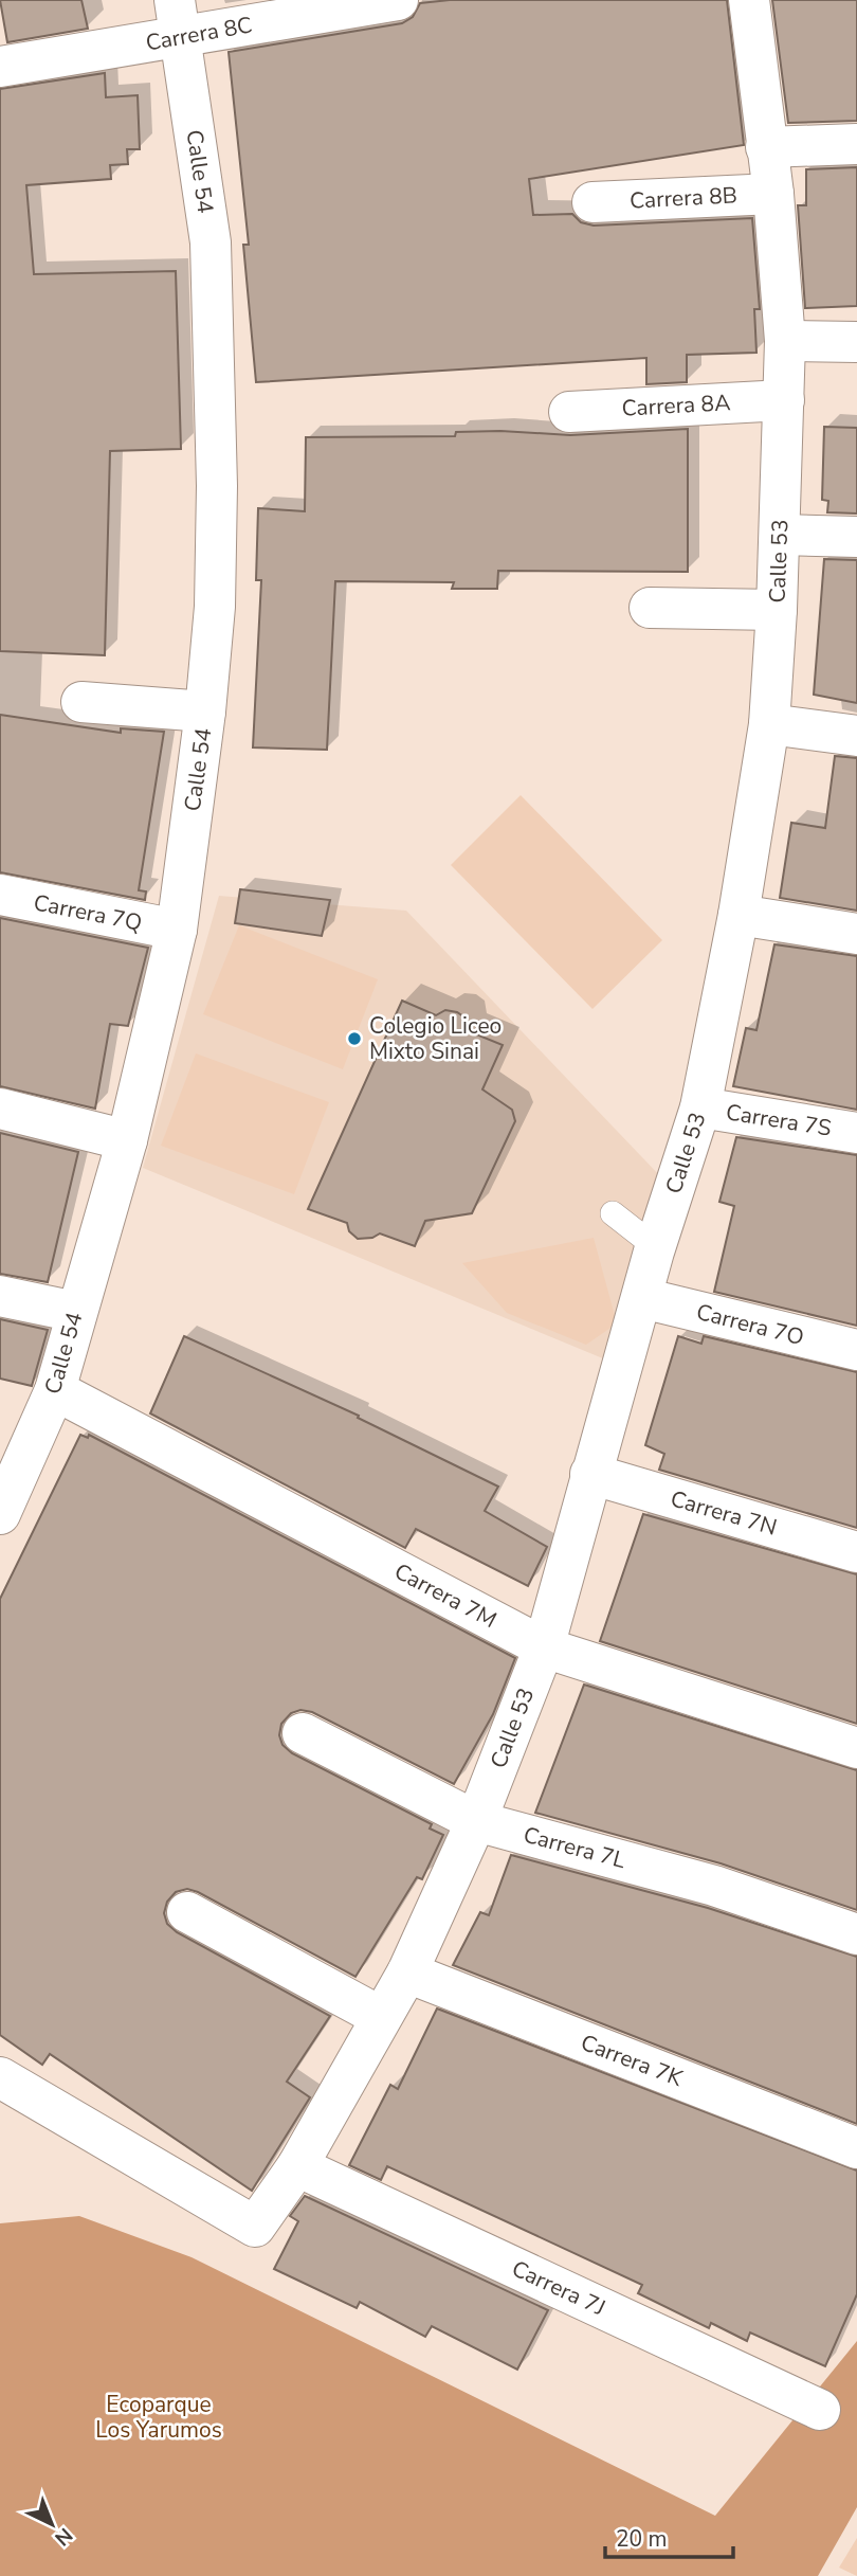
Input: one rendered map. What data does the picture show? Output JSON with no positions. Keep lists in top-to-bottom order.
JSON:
{
  "streets": {
    "street": [
      "Carrera 8C",
      "Calle 54",
      "Carrera 8B",
      "Carrera 8A",
      "Calle 53",
      "Carrera 7Q",
      "Carrera 7S",
      "Carrera 7O",
      "Carrera 7N",
      "Carrera 7M",
      "Carrera 7L",
      "Carrera 7K",
      "Carrera 7J"
    ]
  },
  "crossings": [
    ["Carrera 8C", "Calle 54"],
    ["Calle 54", "Carrera 7Q"],
    ["Calle 54", "Carrera 7M"],
    ["Carrera 8B", "Calle 53"],
    ["Carrera 8A", "Calle 53"],
    ["Calle 53", "Carrera 7S"],
    ["Calle 53", "Carrera 7O"],
    ["Calle 53", "Carrera 7N"],
    ["Calle 53", "Carrera 7M"],
    ["Calle 53", "Carrera 7L"],
    ["Calle 53", "Carrera 7K"],
    ["Calle 53", "Carrera 7J"]
  ],
  "parks": ["Ecoparque Los Yarumos"],
  "places": ["Colegio Liceo Mixto Sinai"],
  "scale_bar": "20 m",
  "north": "bottom right"
}
